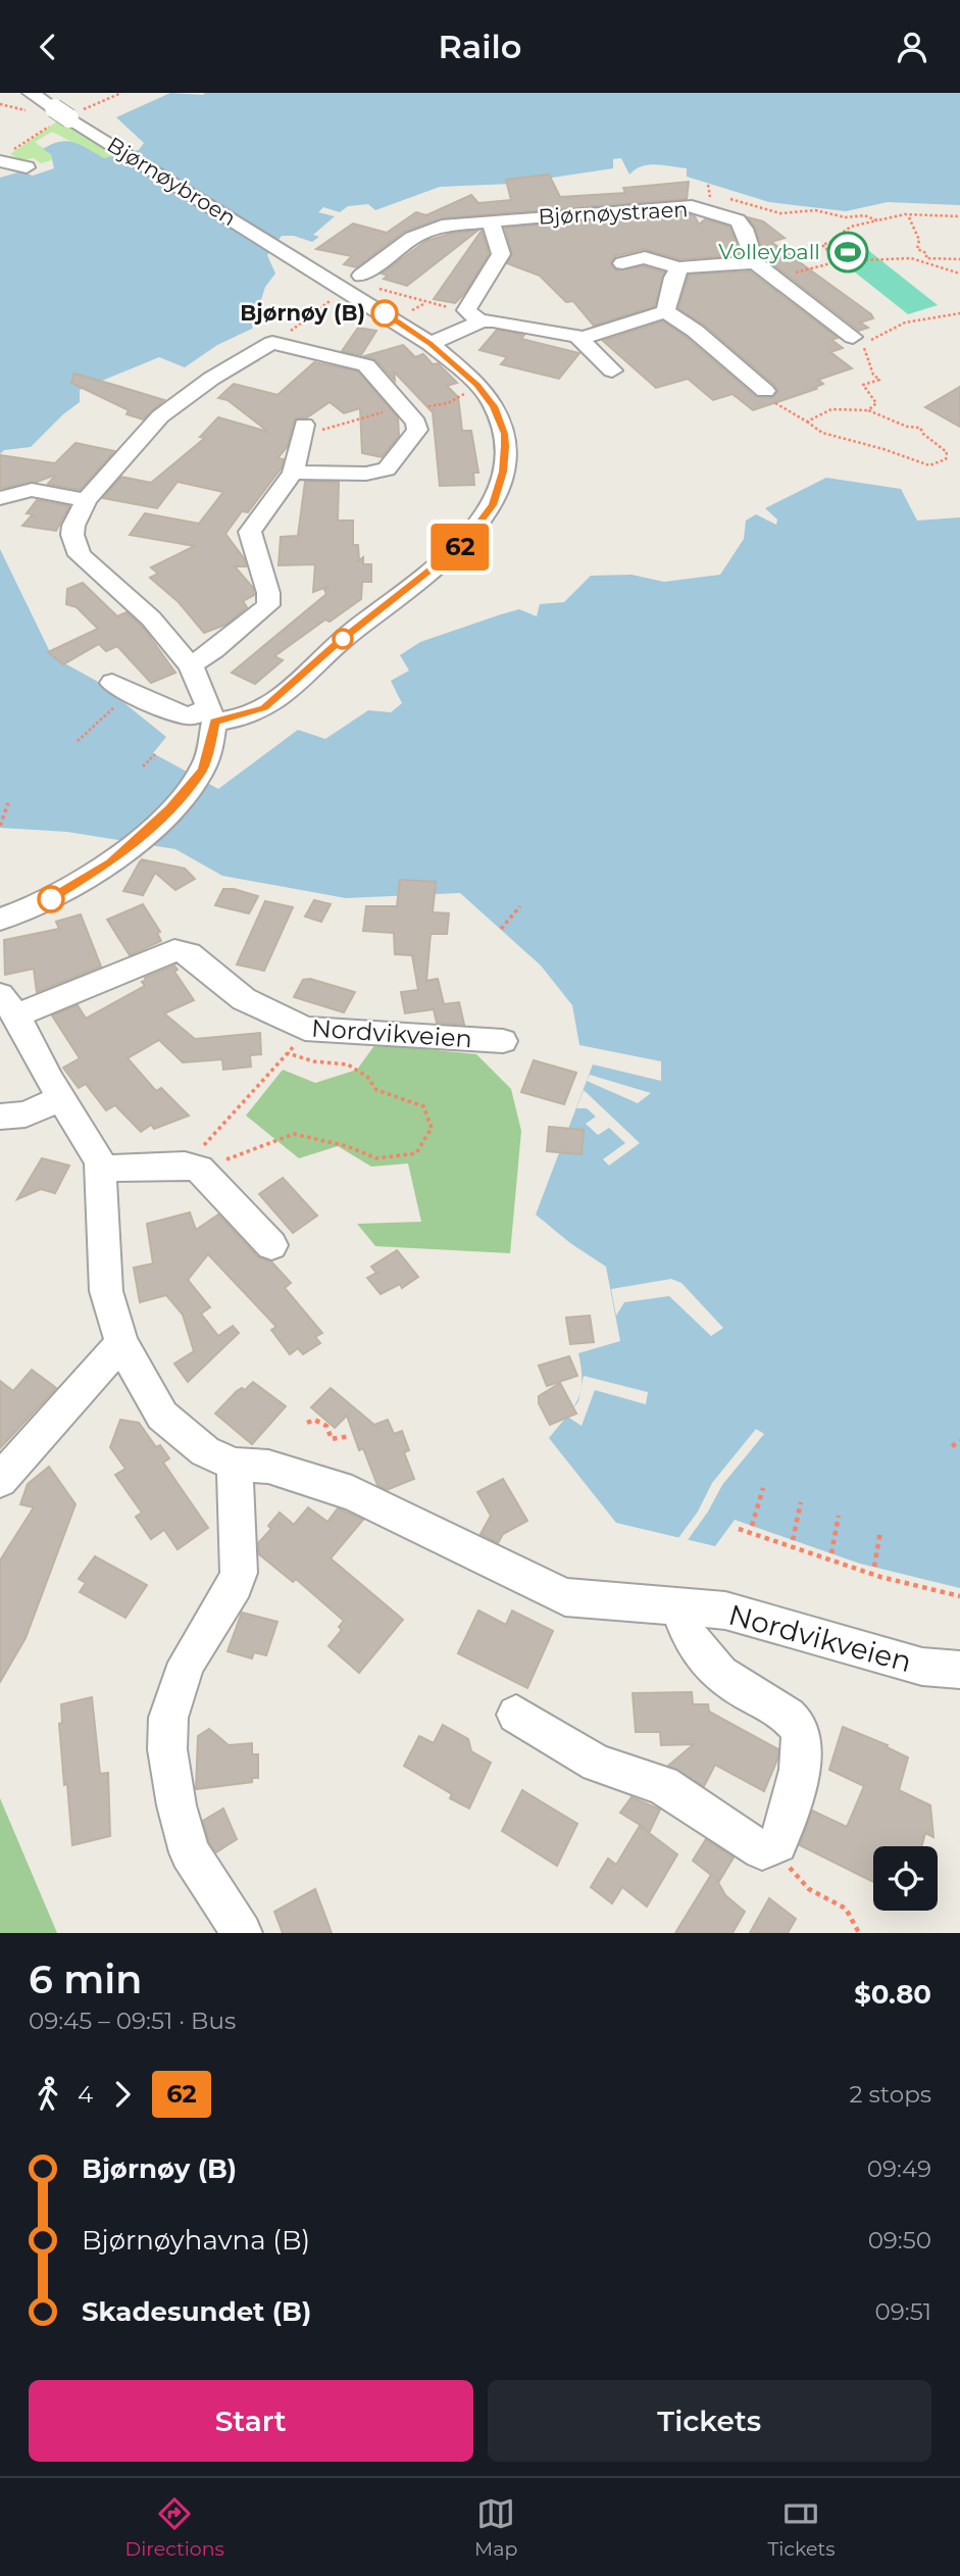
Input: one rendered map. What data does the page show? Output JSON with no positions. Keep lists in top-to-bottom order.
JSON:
{
  "streets": {
    "street": ["Bjørnøybroen", "Bjørnøystraen", "Nordvikveien"]
  },
  "places": {
    "sports": ["Volleyball"],
    "other": ["Bjørnøy (B)"]
  },
  "lines": ["bus line 62"],
  "page": {
    "header": "Railo",
    "on_map": "62",
    "heading": ["6 min", "09:45 – 09:51 · Bus", "$0.80"],
    "legs": ["4", "62", "2 stops"],
    "list": [
      {
        "name": "Bjørnøy (B)",
        "value": "09:49"
      },
      {
        "name": "Bjørnøyhavna (B)",
        "value": "09:50"
      },
      {
        "name": "Skadesundet (B)",
        "value": "09:51"
      }
    ],
    "buttons": ["Start", "Tickets"],
    "tabs": ["Directions", "Map", "Tickets"]
  }
}
